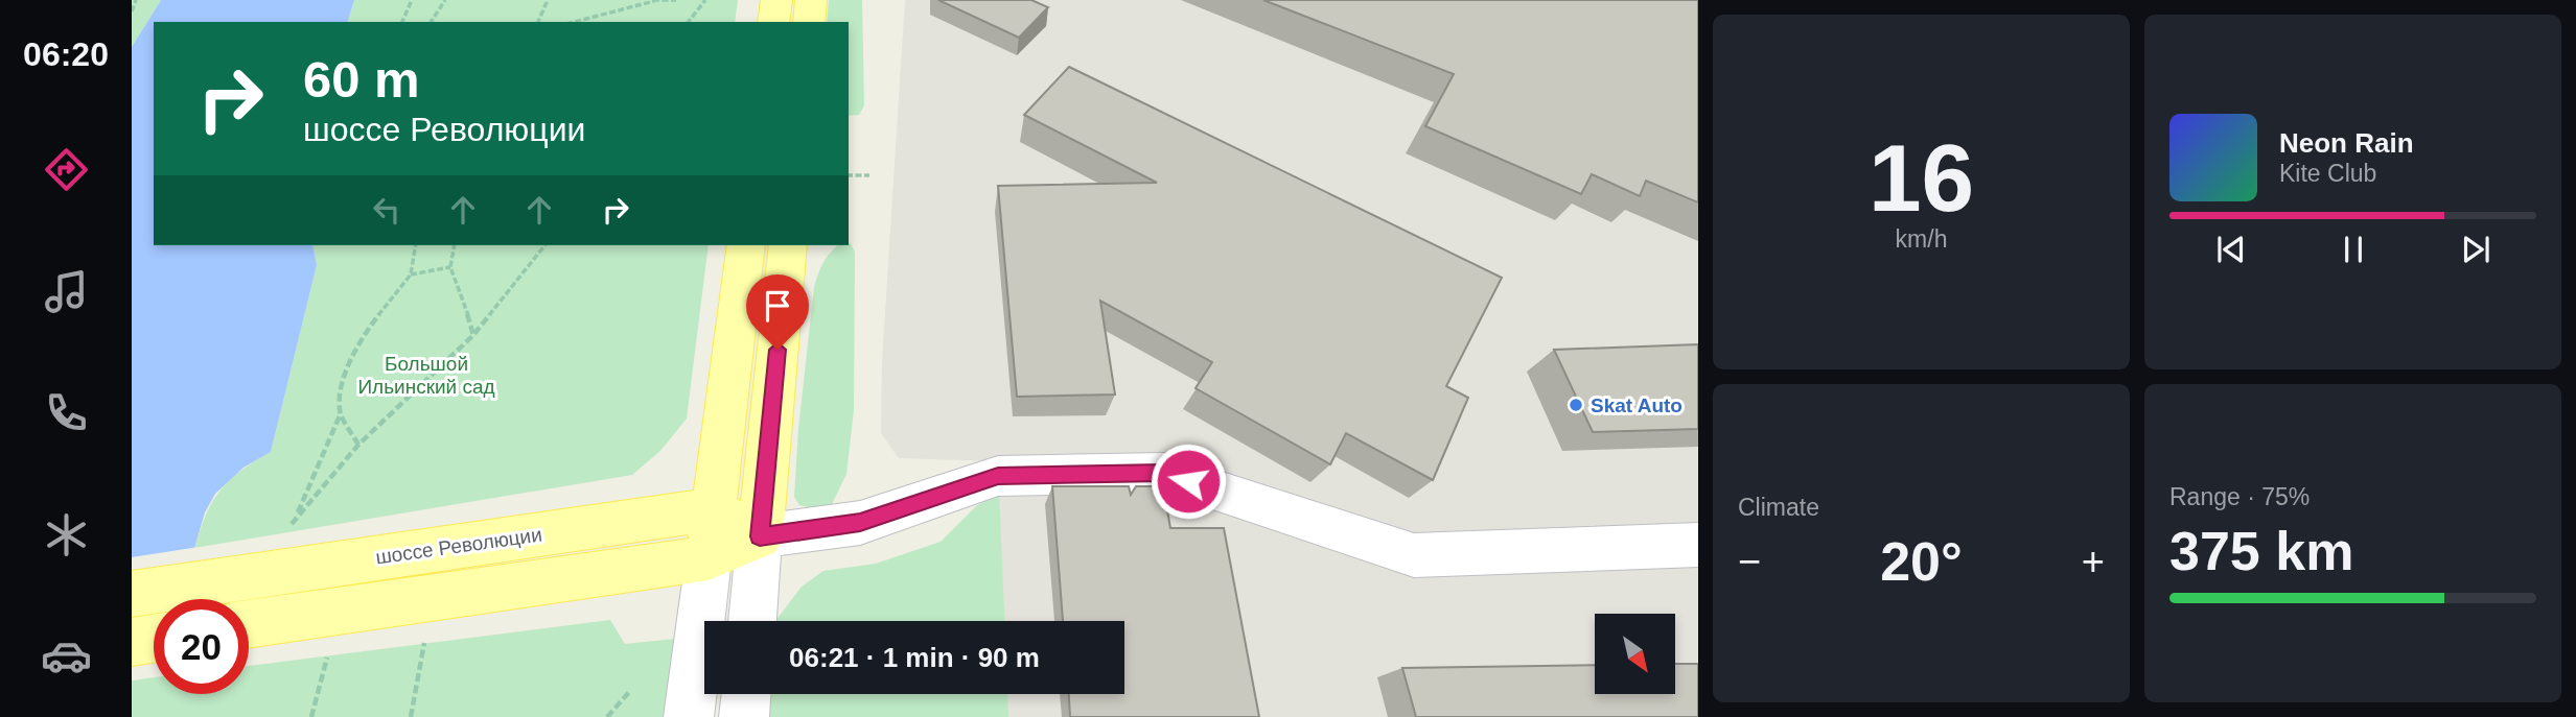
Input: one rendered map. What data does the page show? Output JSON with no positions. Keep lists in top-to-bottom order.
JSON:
{
  "streets": {
    "main road": ["шоссе Революции"]
  },
  "parks": ["Большой Ильинский сад"],
  "places": ["Skat Auto"],
  "north": "bottom right",
  "page": {
    "tabs": "06:20",
    "tile": [
      ["16", "km/h"],
      "Climate",
      ["Range · 75%", "375 km"]
    ],
    "turn": ["60 m", "шоссе Революции"],
    "song": ["Neon Rain", "Kite Club"],
    "heat": ["−", "20°", "+"],
    "limit": "20",
    "trip": "06:21 · 1 min · 90 m"
  }
}
